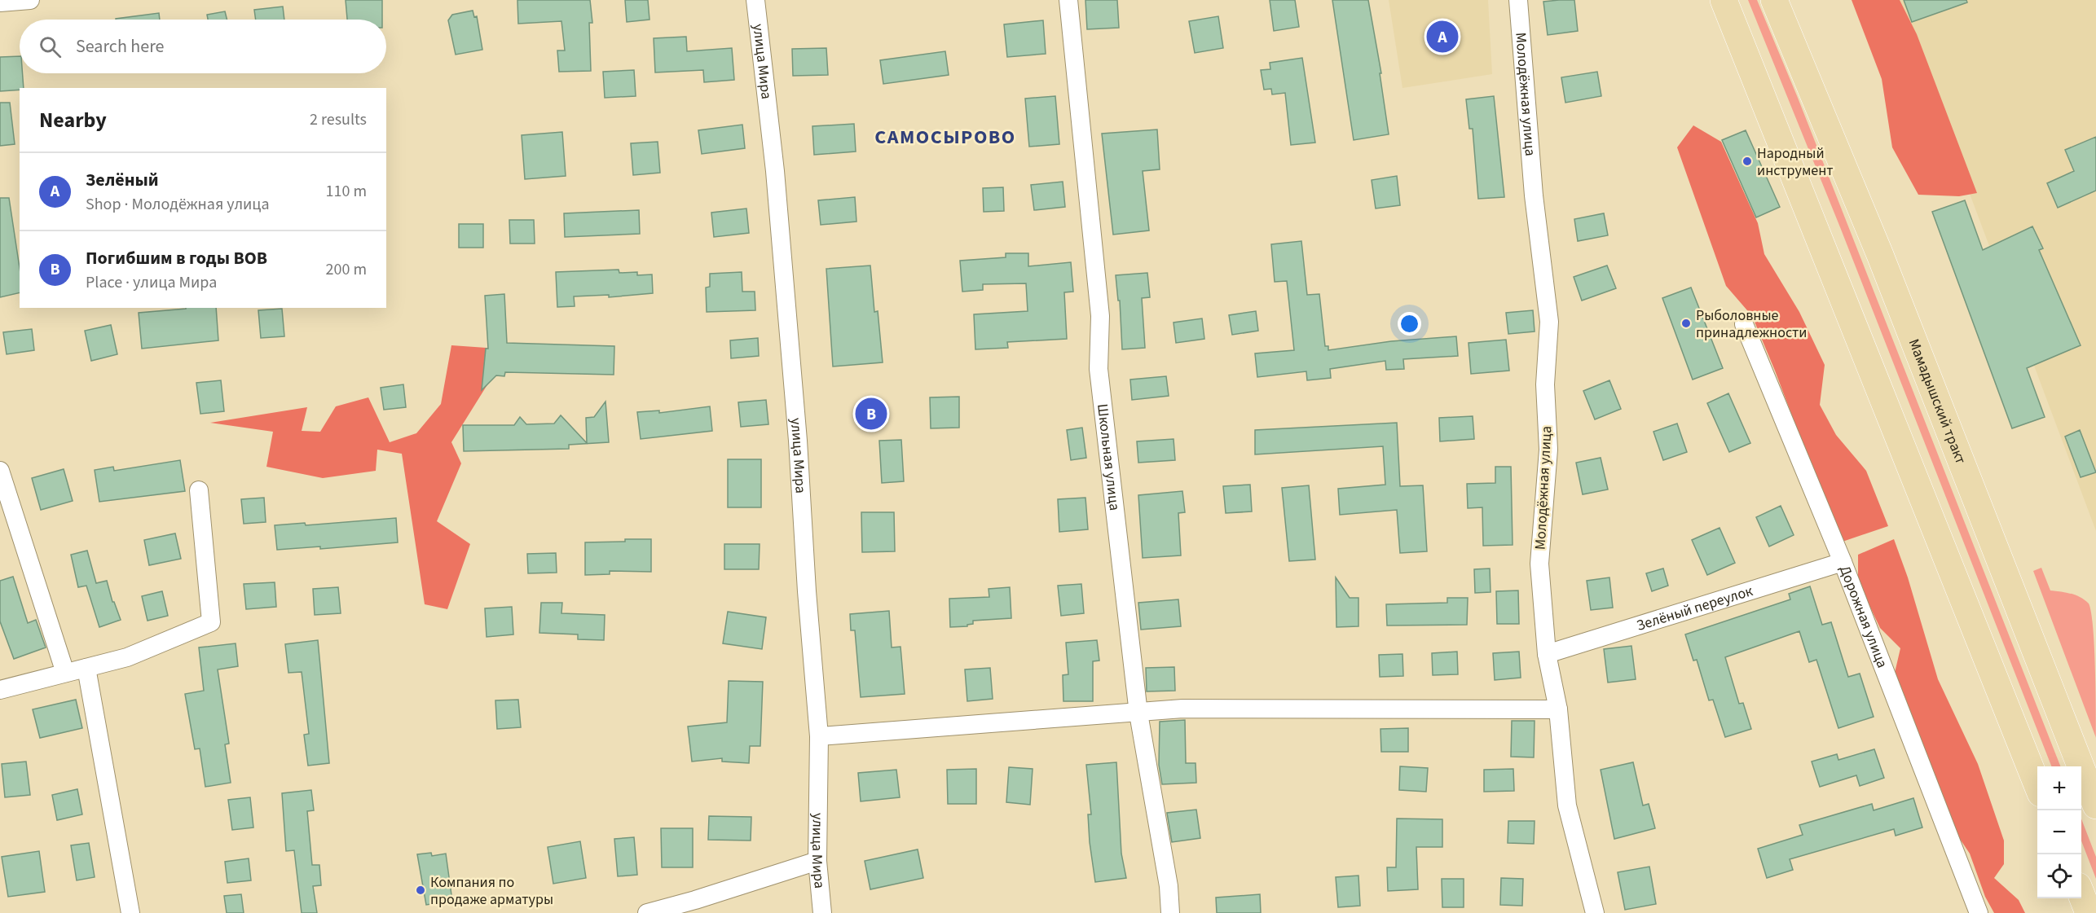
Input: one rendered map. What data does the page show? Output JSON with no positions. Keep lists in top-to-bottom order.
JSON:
{
  "streets": {
    "main road": ["Мамадышский тракт"],
    "street": [
      "улица Мира",
      "Молодёжная улица",
      "Школьная улица",
      "Зелёный переулок",
      "Дорожная улица"
    ]
  },
  "crossings": [
    ["Молодёжная улица", "Зелёный переулок"],
    ["Зелёный переулок", "Дорожная улица"]
  ],
  "districts": ["САМОСЫРОВО"],
  "places": ["Народный инструмент", "Рыболовные принадлежности", "Компания по продаже арматуры"],
  "page": {
    "pins": ["A", "B"],
    "search": "Search here",
    "heading": ["Nearby", "2 results"],
    "list": [
      {
        "mark": "A",
        "name": "Зелёный",
        "note": "Shop · Молодёжная улица",
        "value": "110 m"
      },
      {
        "mark": "B",
        "name": "Погибшим в годы ВОВ",
        "note": "Place · улица Мира",
        "value": "200 m"
      }
    ],
    "map_buttons": ["+", "−"]
  }
}
